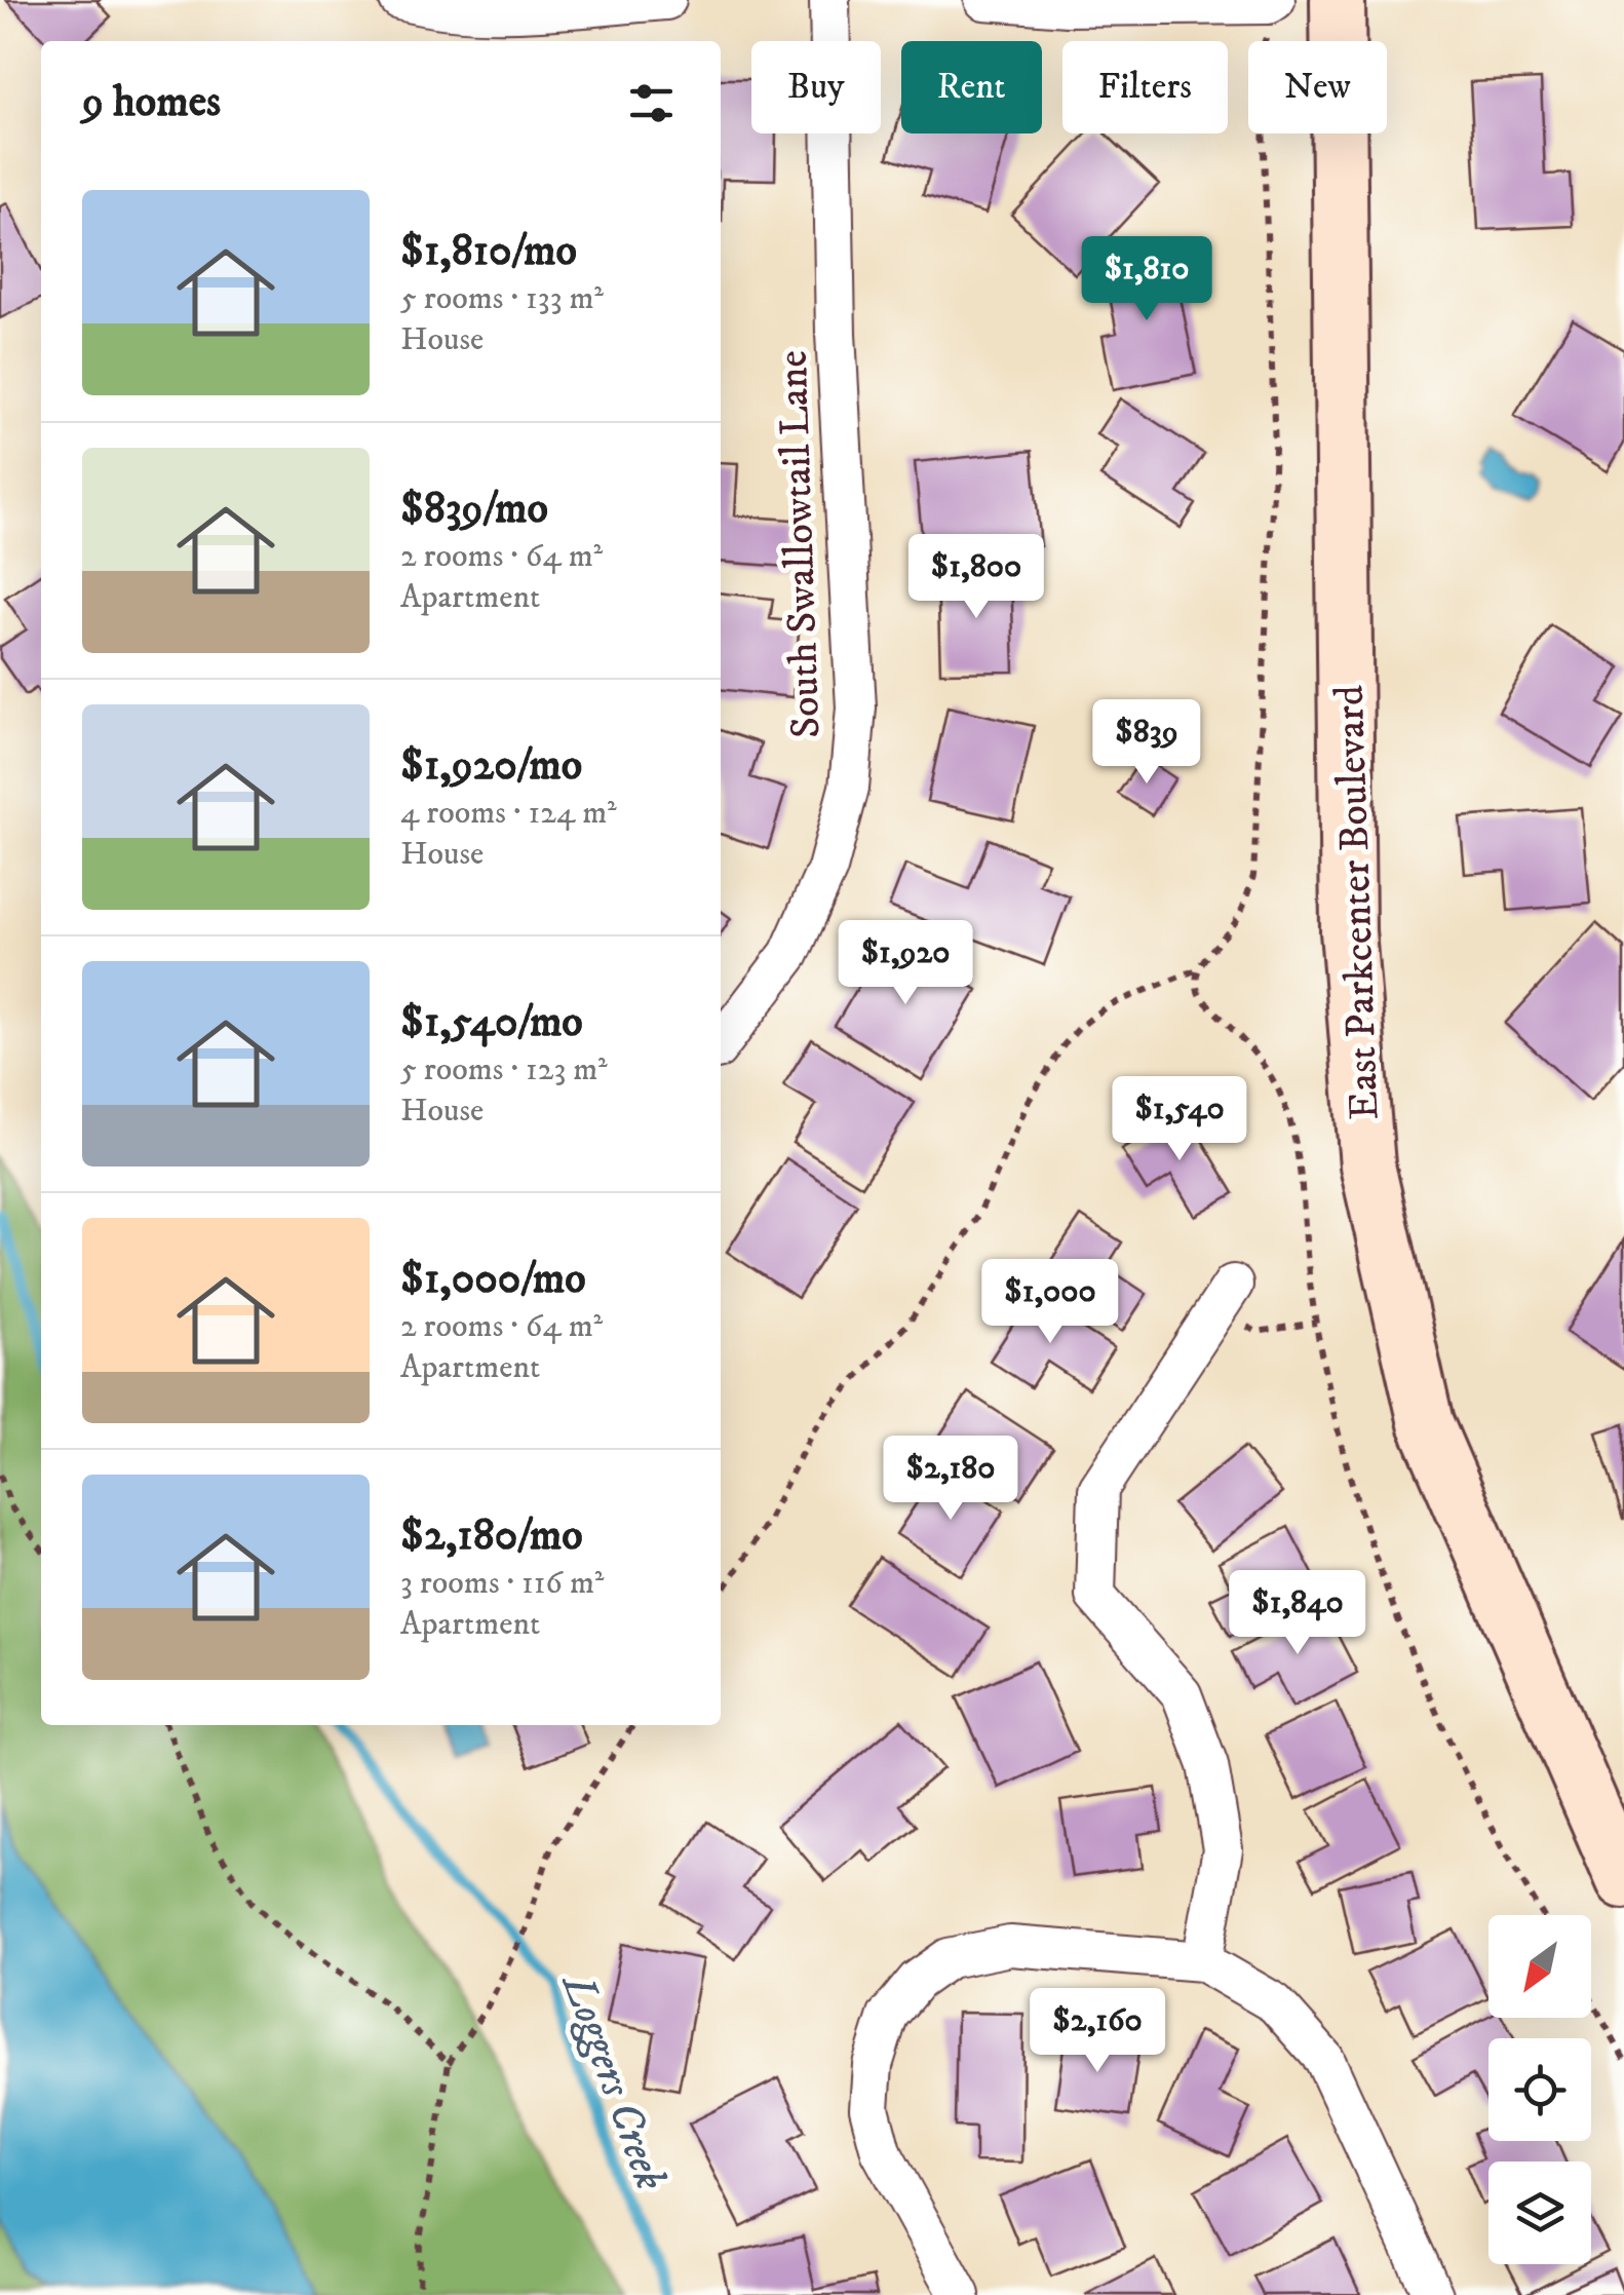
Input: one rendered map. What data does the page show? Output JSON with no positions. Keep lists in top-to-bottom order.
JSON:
{
  "streets": {
    "main road": ["East Parkcenter Boulevard"],
    "street": ["South Swallowtail Lane"]
  },
  "water": ["Loggers Creek"],
  "north": "bottom left",
  "page": {
    "chip": [
      "Buy",
      "Rent",
      "Filters",
      "New"
    ],
    "heading": "9 homes",
    "list": [
      {
        "name": "$1,810/mo",
        "note": "5 rooms · 133 m² · House"
      },
      {
        "name": "$839/mo",
        "note": "2 rooms · 64 m² · Apartment"
      },
      {
        "name": "$1,920/mo",
        "note": "4 rooms · 124 m² · House"
      },
      {
        "name": "$1,540/mo",
        "note": "5 rooms · 123 m² · House"
      },
      {
        "name": "$1,000/mo",
        "note": "2 rooms · 64 m² · Apartment"
      },
      {
        "name": "$2,180/mo",
        "note": "3 rooms · 116 m² · Apartment"
      }
    ],
    "price": [
      "$1,810",
      "$1,800",
      "$839",
      "$1,920",
      "$1,540",
      "$1,000",
      "$2,180",
      "$1,840",
      "$2,160"
    ]
  }
}
